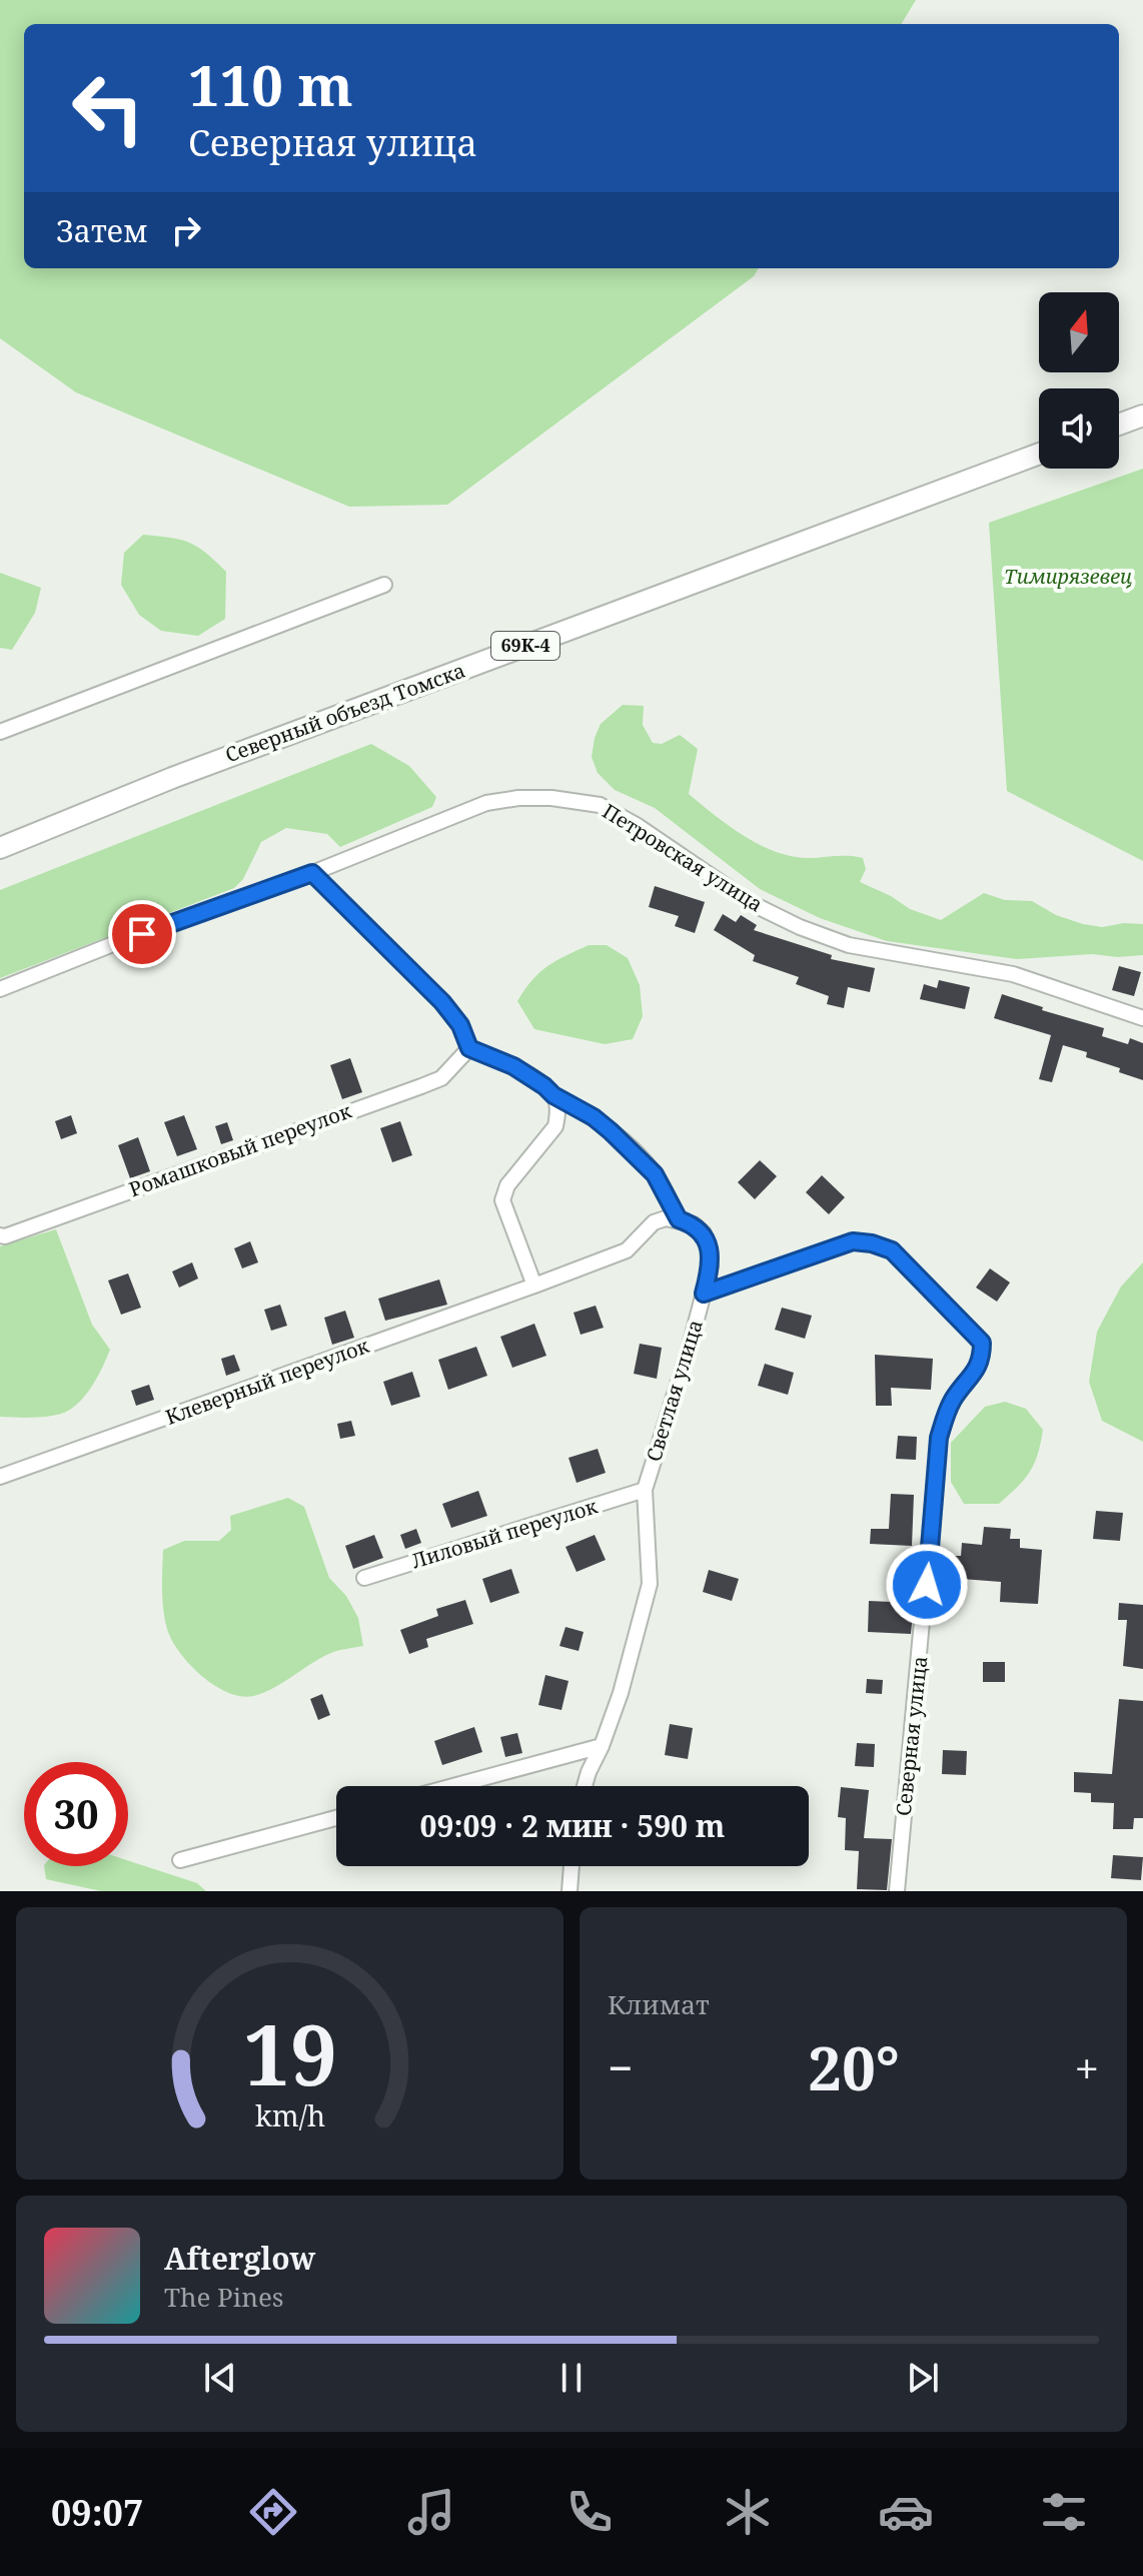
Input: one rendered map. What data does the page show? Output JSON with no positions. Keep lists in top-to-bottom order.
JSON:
{
  "streets": {
    "main road": ["69К-4", "Северный объезд Томска"],
    "street": [
      "Петровская улица",
      "Ромашковый переулок",
      "Клеверный переулок",
      "Светлая улица",
      "Лиловый переулок",
      "Северная улица"
    ]
  },
  "crossings": [
    ["Светлая улица", "Лиловый переулок"],
    ["Светлая улица", "Северная улица"]
  ],
  "parks": ["Тимирязевец"],
  "north": "top",
  "page": {
    "turn": ["110 m", "Северная улица"],
    "then": "Затем",
    "limit": "30",
    "trip": "09:09 · 2 мин · 590 m",
    "tile": "Климат",
    "heat": ["−", "20°", "+"],
    "song": ["Afterglow", "The Pines"],
    "tabs": "09:07",
    "gauge": ["19", "km/h"]
  }
}
